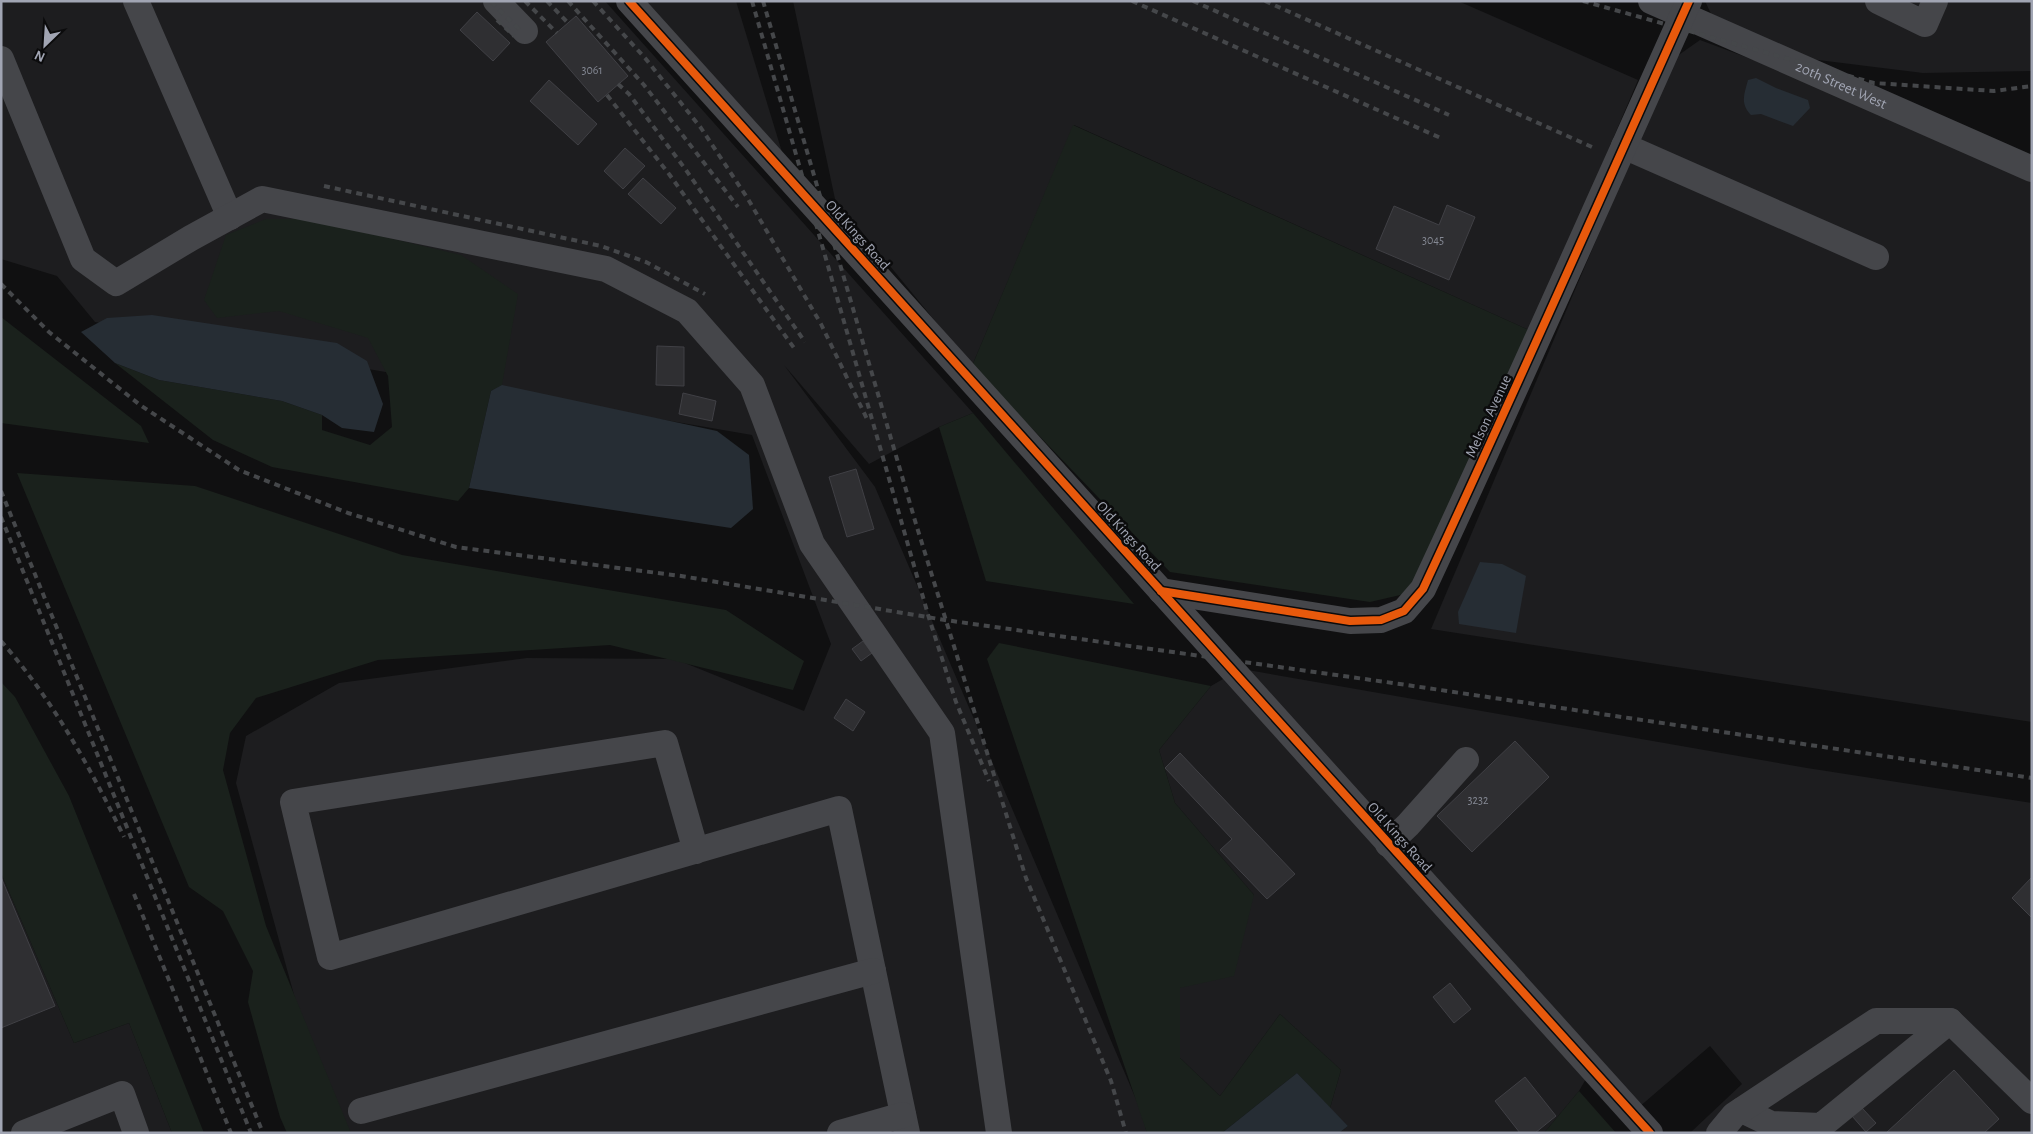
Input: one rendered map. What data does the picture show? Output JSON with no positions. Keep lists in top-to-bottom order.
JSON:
{
  "streets": {
    "street": ["20th Street West", "Old Kings Road", "Melson Avenue"]
  },
  "crossings": [
    ["20th Street West", "Melson Avenue"],
    ["Old Kings Road", "Melson Avenue"]
  ],
  "house_numbers": ["3061", "3045", "3232"],
  "north": "bottom left"
}
